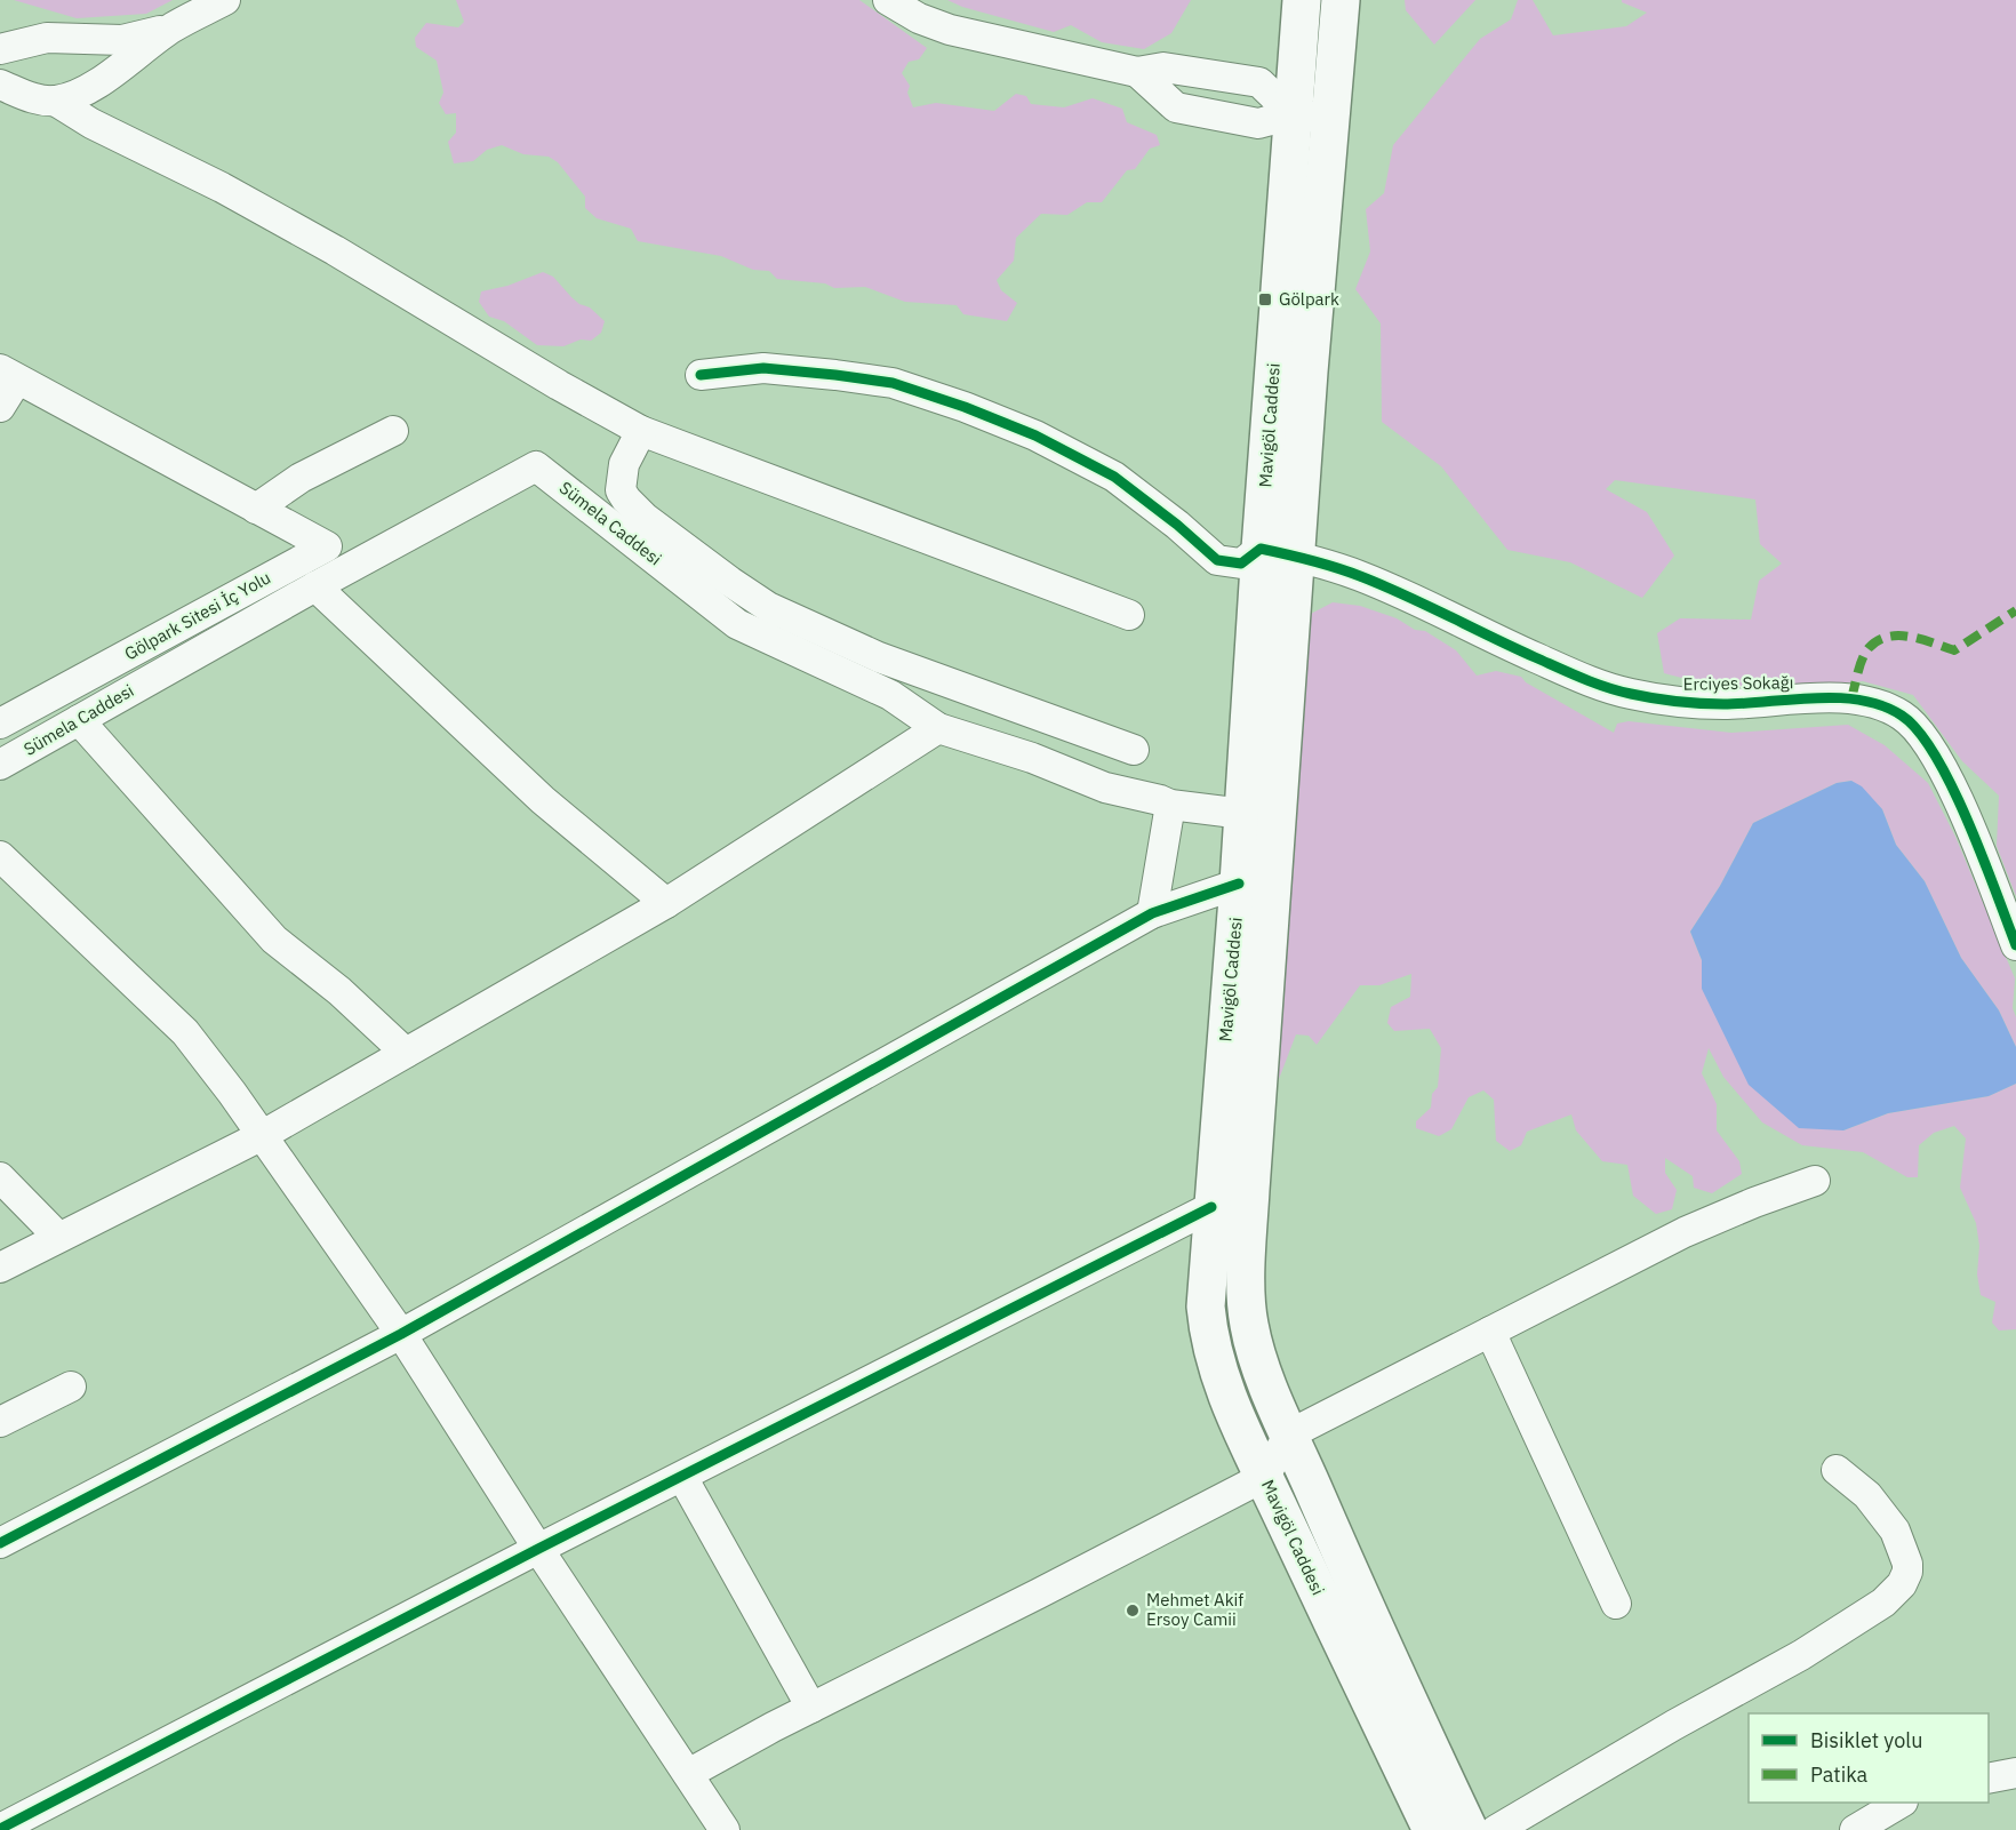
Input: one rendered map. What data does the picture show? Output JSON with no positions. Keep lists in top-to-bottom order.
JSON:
{
  "streets": {
    "main road": ["Mavigöl Caddesi"],
    "street": ["Sümela Caddesi", "Gölpark Sitesi İç Yolu", "Erciyes Sokağı"]
  },
  "crossings": [
    ["Mavigöl Caddesi", "Sümela Caddesi"],
    ["Mavigöl Caddesi", "Erciyes Sokağı"]
  ],
  "places": {
    "transit": ["Gölpark"],
    "other": ["Mehmet Akif Ersoy Camii"]
  },
  "legend": ["Bisiklet yolu", "Patika"]
}
